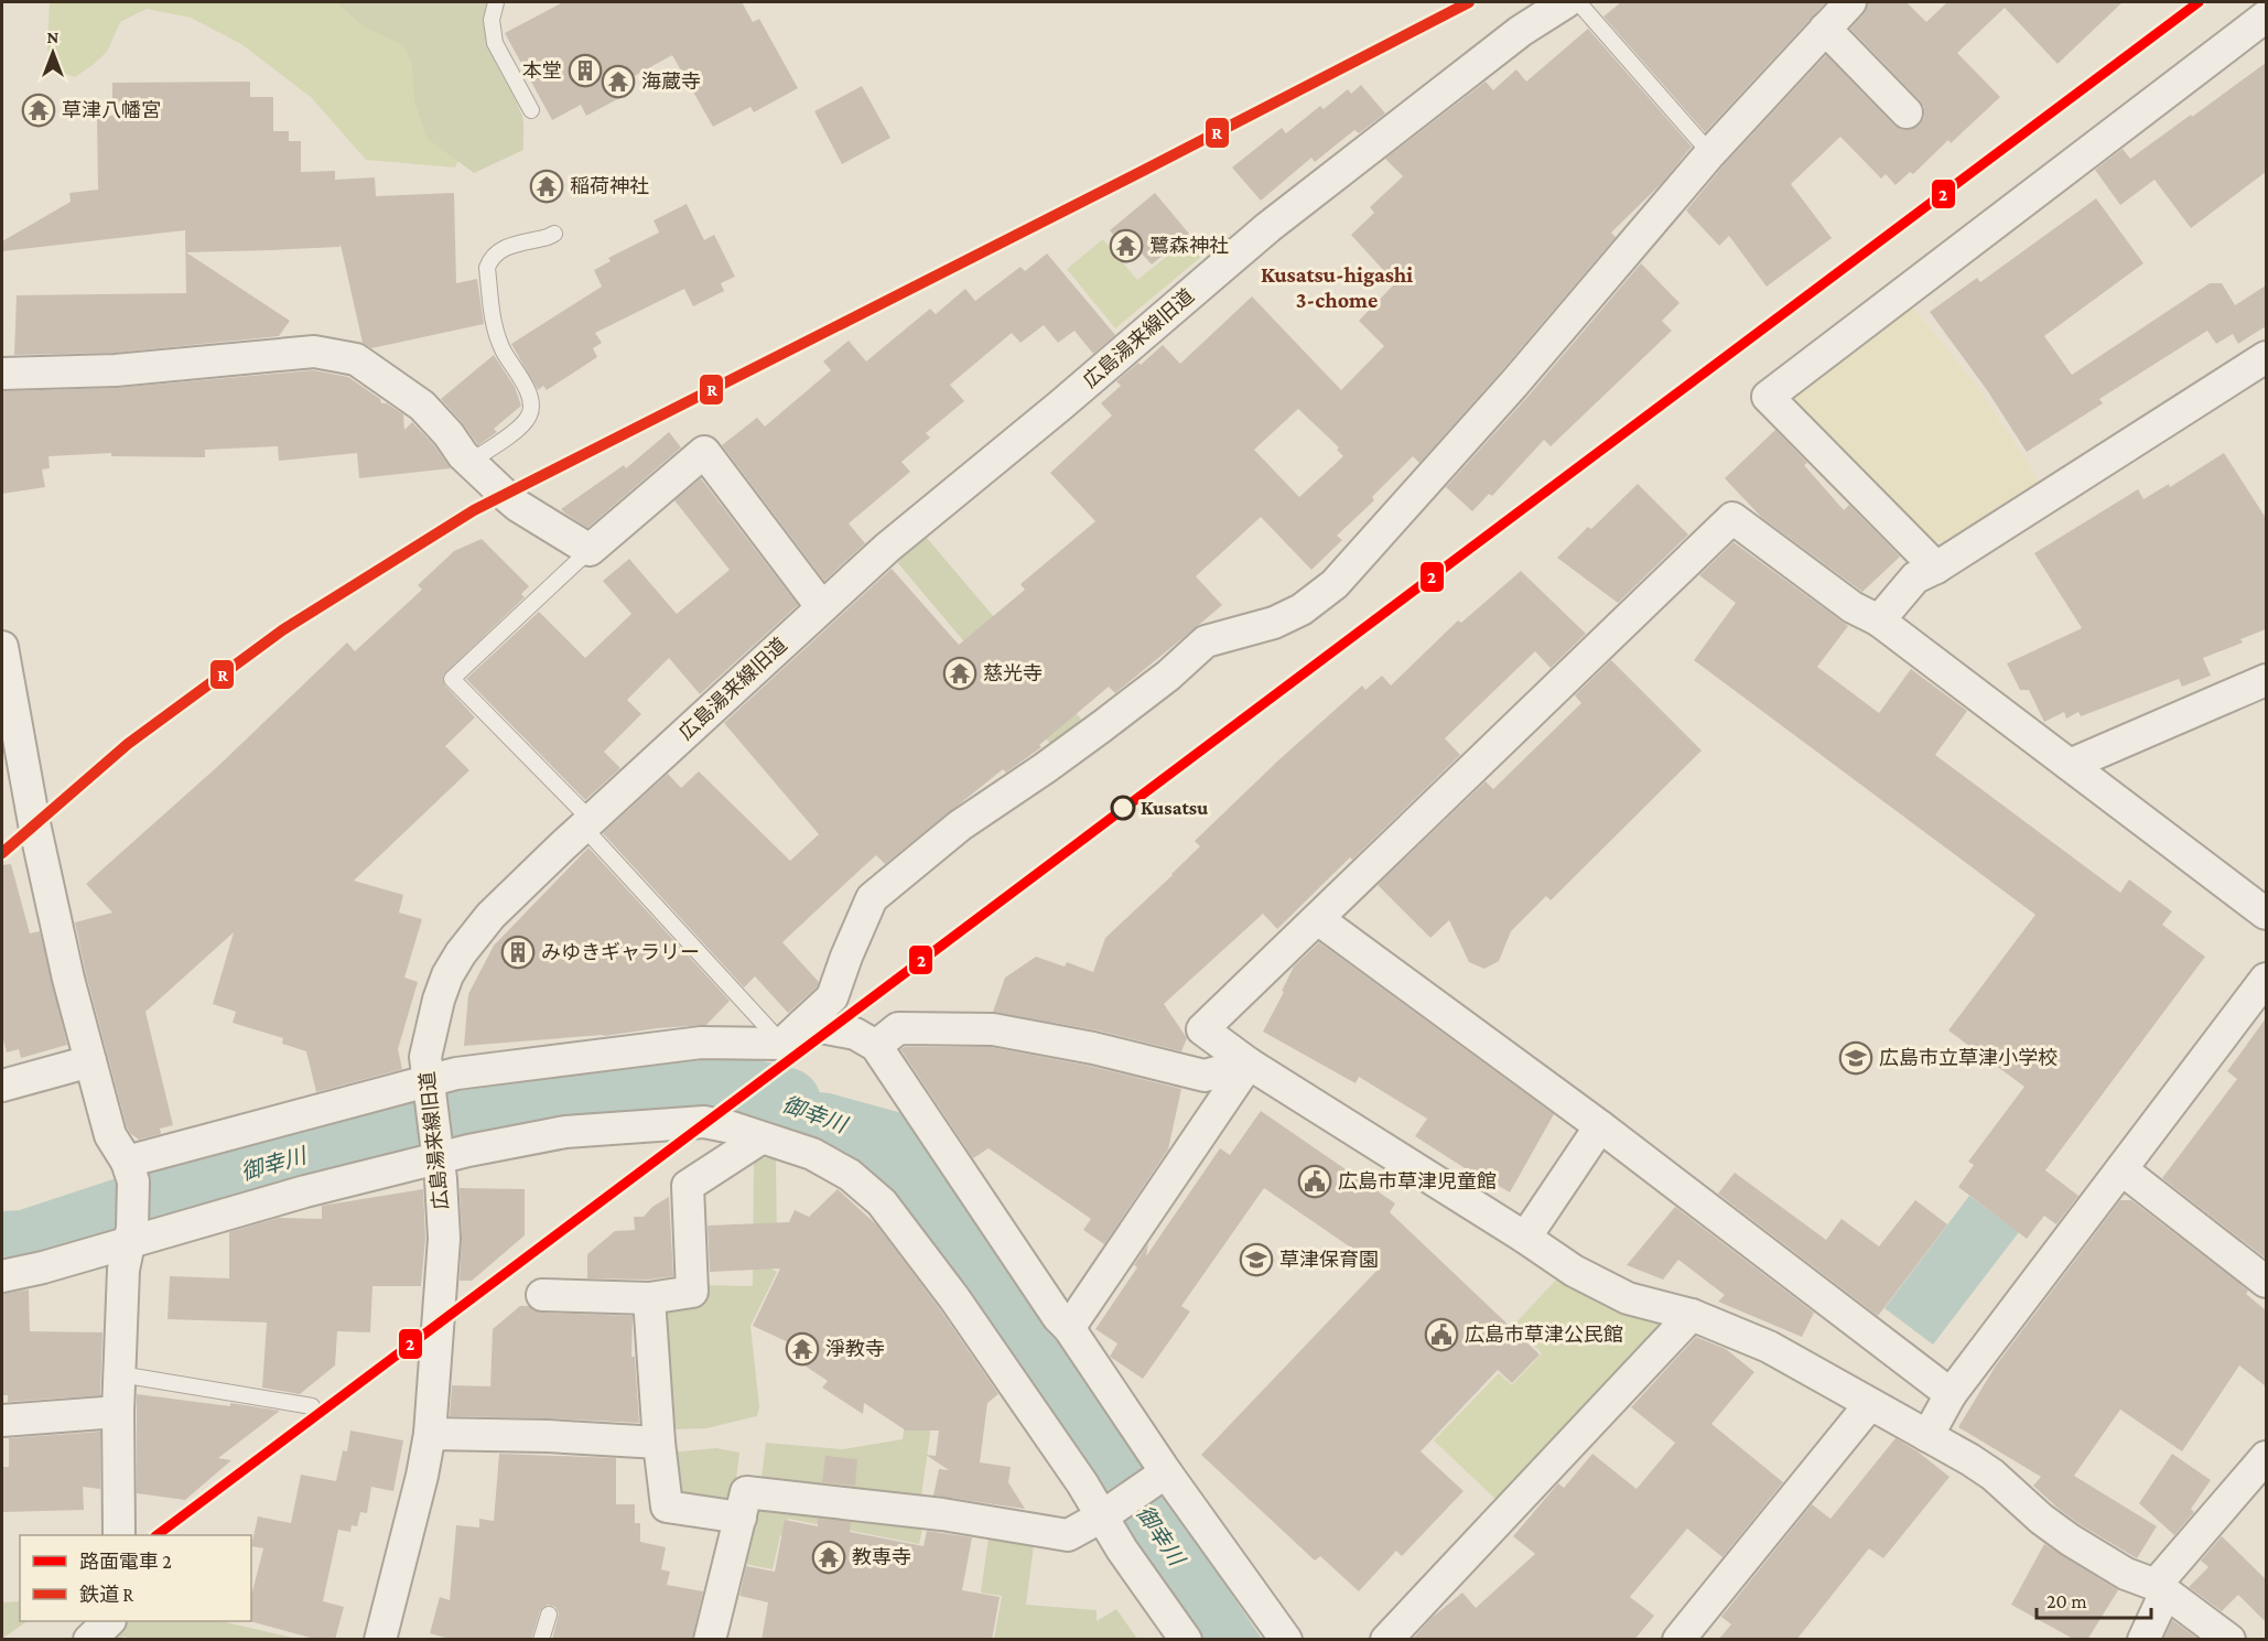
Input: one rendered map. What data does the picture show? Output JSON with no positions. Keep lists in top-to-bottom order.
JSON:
{
  "streets": {
    "street": ["広島湯来線旧道"]
  },
  "districts": ["Kusatsu-higashi 3-chome"],
  "water": ["御幸川"],
  "places": {
    "building": ["本堂", "みゆきギャラリー"],
    "temple": [
      "海蔵寺",
      "草津八幡宮",
      "稲荷神社",
      "鷺森神社",
      "慈光寺",
      "淨教寺",
      "教専寺"
    ],
    "other": ["Kusatsu"],
    "school or university": ["広島市立草津小学校", "草津保育園"],
    "public building": ["広島市草津児童館", "広島市草津公民館"]
  },
  "lines": ["tram line 2", "rail line R"],
  "legend": ["路面電車 2", "鉄道 R"],
  "scale_bar": "20 m",
  "north": "top"
}
